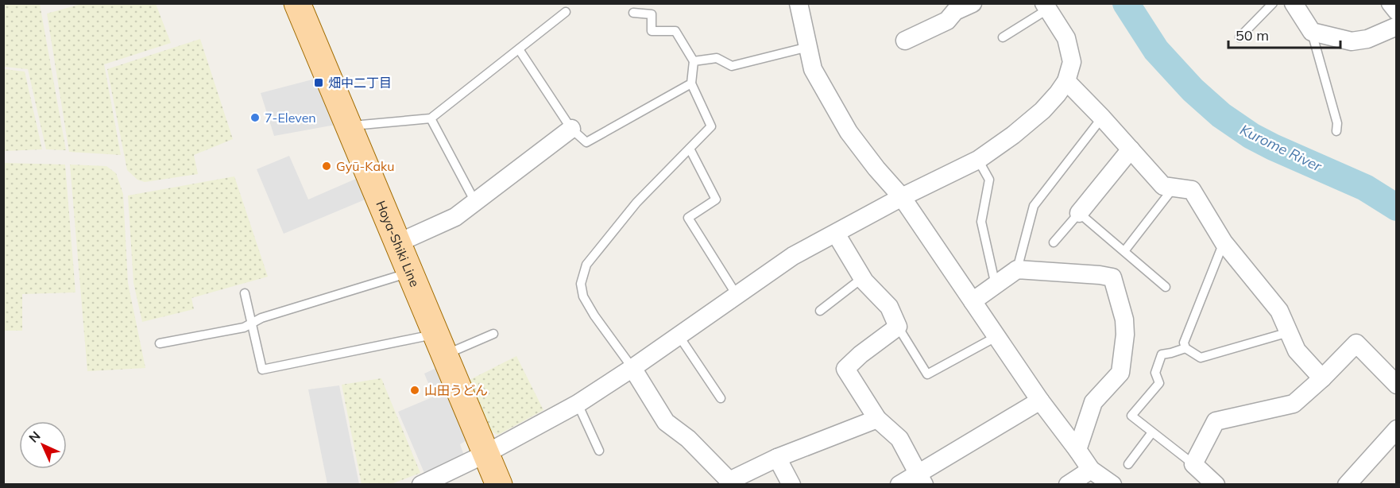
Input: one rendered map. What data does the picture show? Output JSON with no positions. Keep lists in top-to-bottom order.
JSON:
{
  "streets": {
    "main road": ["Hoya-Shiki Line"]
  },
  "water": ["Kurome River"],
  "places": {
    "transit": ["畑中二丁目"],
    "other": ["7-Eleven", "Gyū-Kaku", "山田うどん"]
  },
  "scale_bar": "50 m",
  "north": "top left"
}
